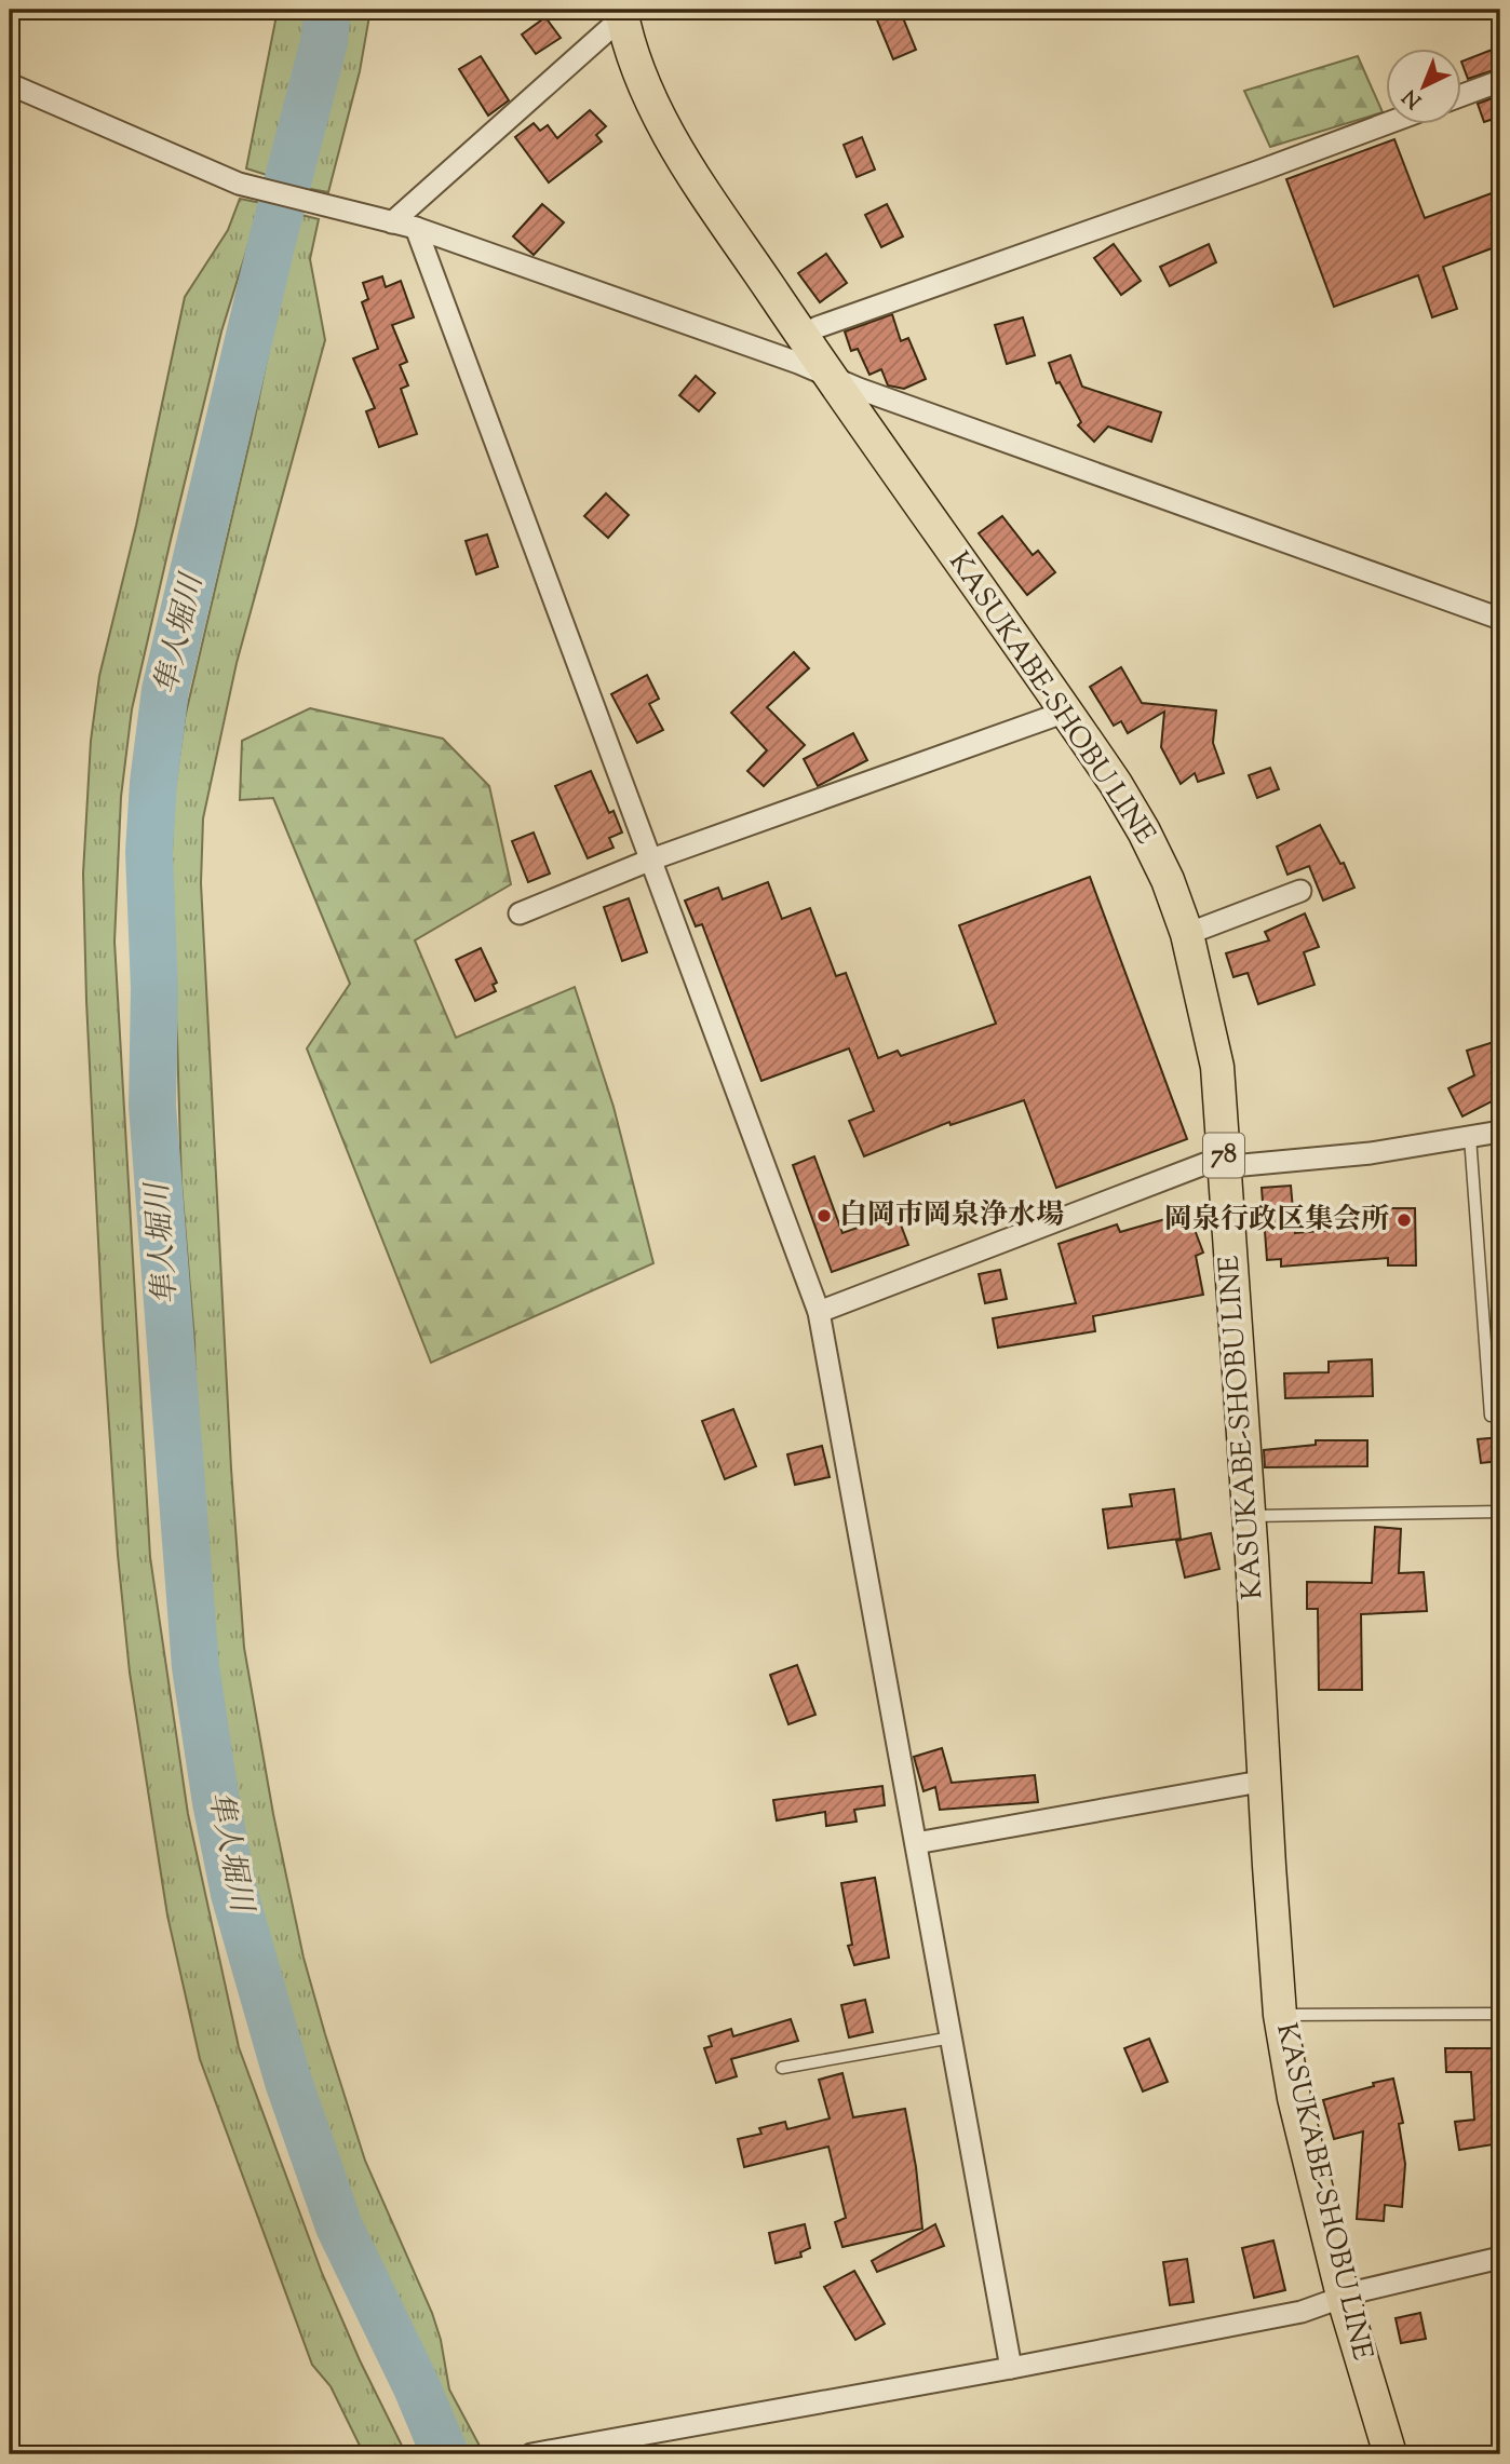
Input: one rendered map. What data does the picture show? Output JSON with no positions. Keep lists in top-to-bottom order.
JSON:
{
  "streets": {
    "main road": ["KASUKABE-SHOBU LINE", "78"]
  },
  "water": ["隼人堀川"],
  "places": ["白岡市岡泉浄水場", "岡泉行政区集会所"],
  "north": "bottom left"
}
